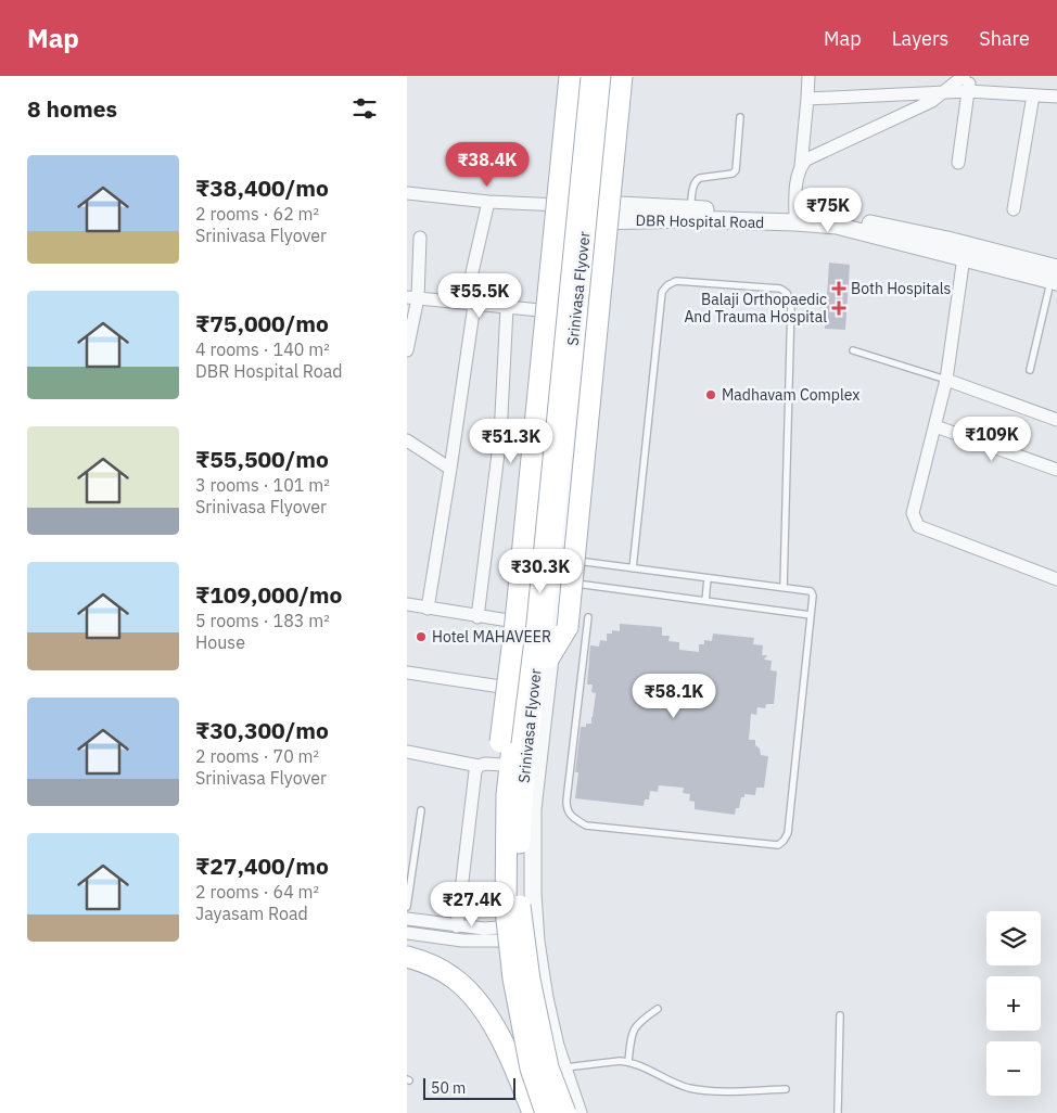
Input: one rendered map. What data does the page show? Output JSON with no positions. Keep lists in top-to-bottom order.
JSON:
{
  "streets": {
    "main road": ["Srinivasa Flyover"],
    "street": ["DBR Hospital Road"]
  },
  "places": {
    "health": ["Both Hospitals", "Balaji Orthopaedic And Trauma Hospital"],
    "other": ["Madhavam Complex", "Hotel MAHAVEER"]
  },
  "scale_bar": "50 m",
  "page": {
    "header": "Map",
    "nav": ["Map", "Layers", "Share"],
    "heading": "8 homes",
    "list": [
      {
        "name": "₹38,400/mo",
        "note": "2 rooms · 62 m² · Srinivasa Flyover"
      },
      {
        "name": "₹75,000/mo",
        "note": "4 rooms · 140 m² · DBR Hospital Road"
      },
      {
        "name": "₹55,500/mo",
        "note": "3 rooms · 101 m² · Srinivasa Flyover"
      },
      {
        "name": "₹109,000/mo",
        "note": "5 rooms · 183 m² · House"
      },
      {
        "name": "₹30,300/mo",
        "note": "2 rooms · 70 m² · Srinivasa Flyover"
      },
      {
        "name": "₹27,400/mo",
        "note": "2 rooms · 64 m² · Jayasam Road"
      }
    ],
    "price": [
      "₹38.4K",
      "₹75K",
      "₹55.5K",
      "₹109K",
      "₹51.3K",
      "₹30.3K",
      "₹58.1K",
      "₹27.4K"
    ],
    "map_buttons": ["+", "−"],
    "scale": "50 m"
  }
}
